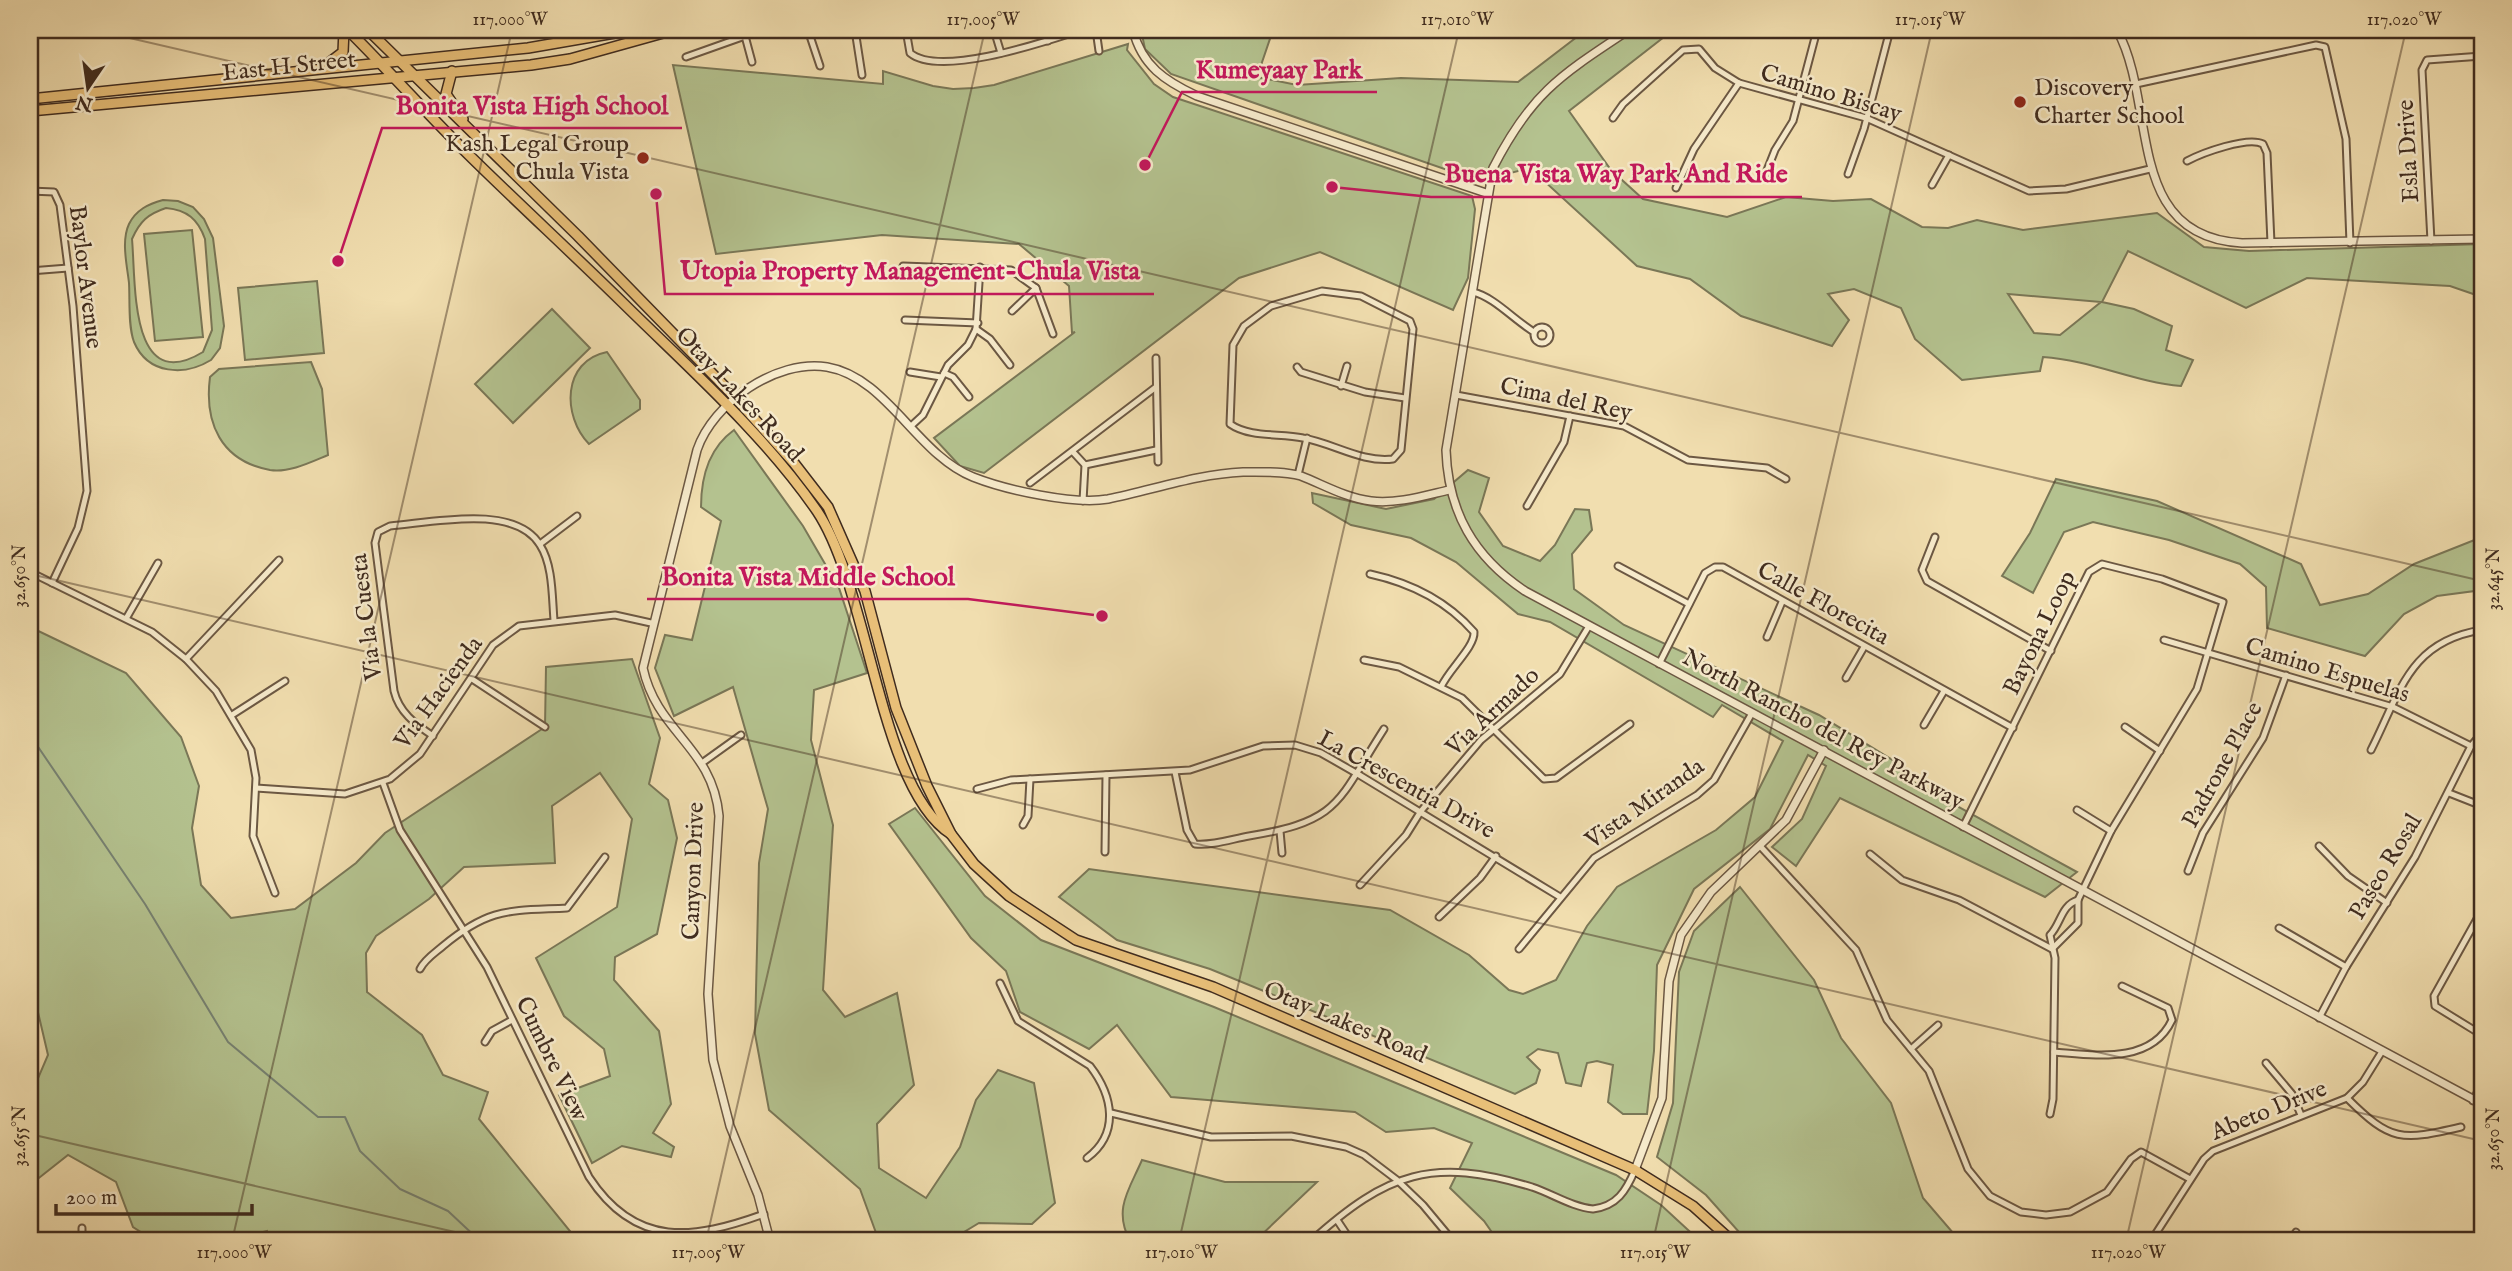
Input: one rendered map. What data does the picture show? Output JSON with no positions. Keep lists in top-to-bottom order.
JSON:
{
  "streets": {
    "main road": ["East H Street", "Otay Lakes Road"],
    "street": [
      "Camino Biscay",
      "Esla Drive",
      "Baylor Avenue",
      "Cima del Rey",
      "Calle Florecita",
      "Via la Cuesta",
      "Bayona Loop",
      "Camino Espuelas",
      "Via Hacienda",
      "Via Armado",
      "North Rancho del Rey Parkway",
      "Padrone Place",
      "La Crescentia Drive",
      "Vista Miranda",
      "Paseo Rosal",
      "Canyon Drive",
      "Cumbre View",
      "Abeto Drive"
    ]
  },
  "crossings": [
    ["East H Street", "Otay Lakes Road"],
    ["Otay Lakes Road", "Canyon Drive"],
    ["Cima del Rey", "North Rancho del Rey Parkway"],
    ["Calle Florecita", "Bayona Loop"],
    ["Calle Florecita", "North Rancho del Rey Parkway"],
    ["Via la Cuesta", "Via Hacienda"],
    ["Bayona Loop", "Camino Espuelas"],
    ["Bayona Loop", "North Rancho del Rey Parkway"],
    ["Camino Espuelas", "Padrone Place"],
    ["Camino Espuelas", "Paseo Rosal"],
    ["Via Hacienda", "Canyon Drive"],
    ["Via Hacienda", "Cumbre View"],
    ["Via Armado", "North Rancho del Rey Parkway"],
    ["Via Armado", "La Crescentia Drive"],
    ["North Rancho del Rey Parkway", "Vista Miranda"],
    ["North Rancho del Rey Parkway", "Paseo Rosal"],
    ["North Rancho del Rey Parkway", "Canyon Drive"],
    ["North Rancho del Rey Parkway", "Abeto Drive"],
    ["La Crescentia Drive", "Vista Miranda"],
    ["Canyon Drive", "Cumbre View"]
  ],
  "places": [
    "Discovery Charter School",
    "Kash Legal Group Chula Vista",
    "Kumeyaay Park",
    "Buena Vista Way Park And Ride",
    "Utopia Property Management-Chula Vista",
    "Bonita Vista High School",
    "Bonita Vista Middle School"
  ],
  "scale_bar": "200 m",
  "north": "bottom",
  "coordinates": [
    "117.000°W",
    "117.005°W",
    "117.010°W",
    "117.015°W",
    "117.020°W",
    "32.650°N",
    "32.645°N",
    "32.655°N"
  ]
}
